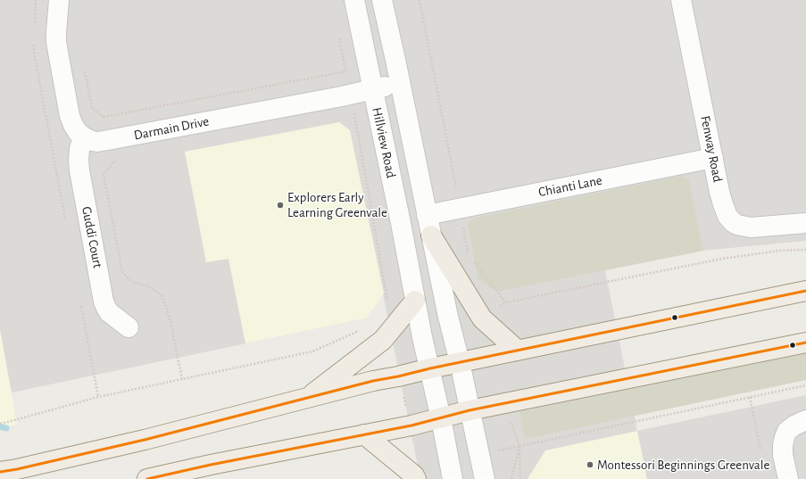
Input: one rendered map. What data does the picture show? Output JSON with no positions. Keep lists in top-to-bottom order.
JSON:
{
  "streets": {
    "street": [
      "Darmain Drive",
      "Hillview Road",
      "Fenway Road",
      "Chianti Lane",
      "Guddi Court"
    ]
  },
  "crossings": [
    ["Darmain Drive", "Hillview Road"],
    ["Darmain Drive", "Guddi Court"],
    ["Hillview Road", "Chianti Lane"],
    ["Fenway Road", "Chianti Lane"]
  ],
  "places": ["Explorers Early Learning Greenvale", "Montessori Beginnings Greenvale"]
}
